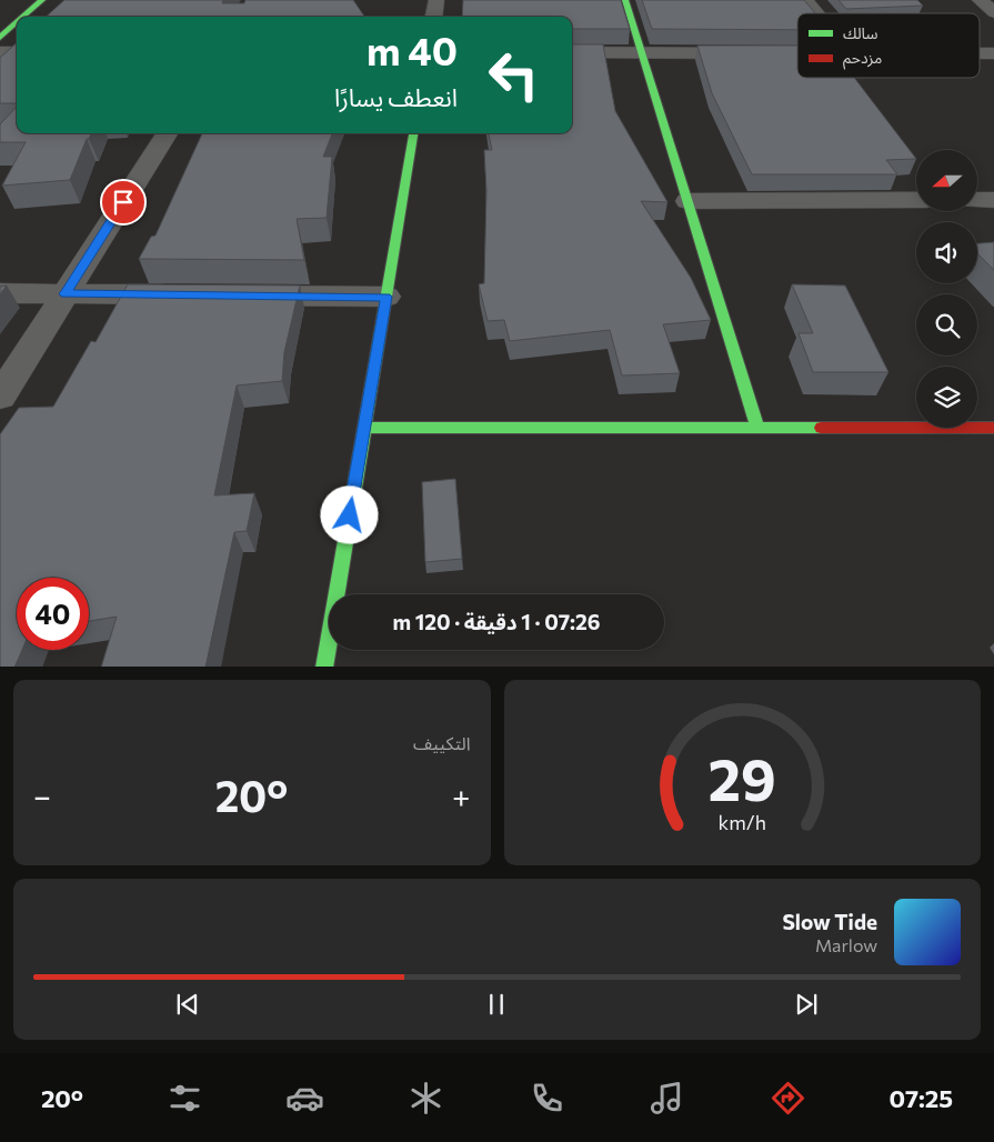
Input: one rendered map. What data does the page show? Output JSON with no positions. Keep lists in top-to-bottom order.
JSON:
{
  "legend": ["سالك", "مزدحم"],
  "north": "left",
  "page": {
    "turn": ["40 m", "انعطف يسارًا"],
    "limit": "40",
    "trip": "07:26 · 1 دقيقة · 120 m",
    "tile": "التكييف",
    "heat": ["−", "20°", "+"],
    "song": ["Slow Tide", "Marlow"],
    "tabs": ["07:25", "20°"],
    "gauge": ["29", "km/h"]
  }
}
